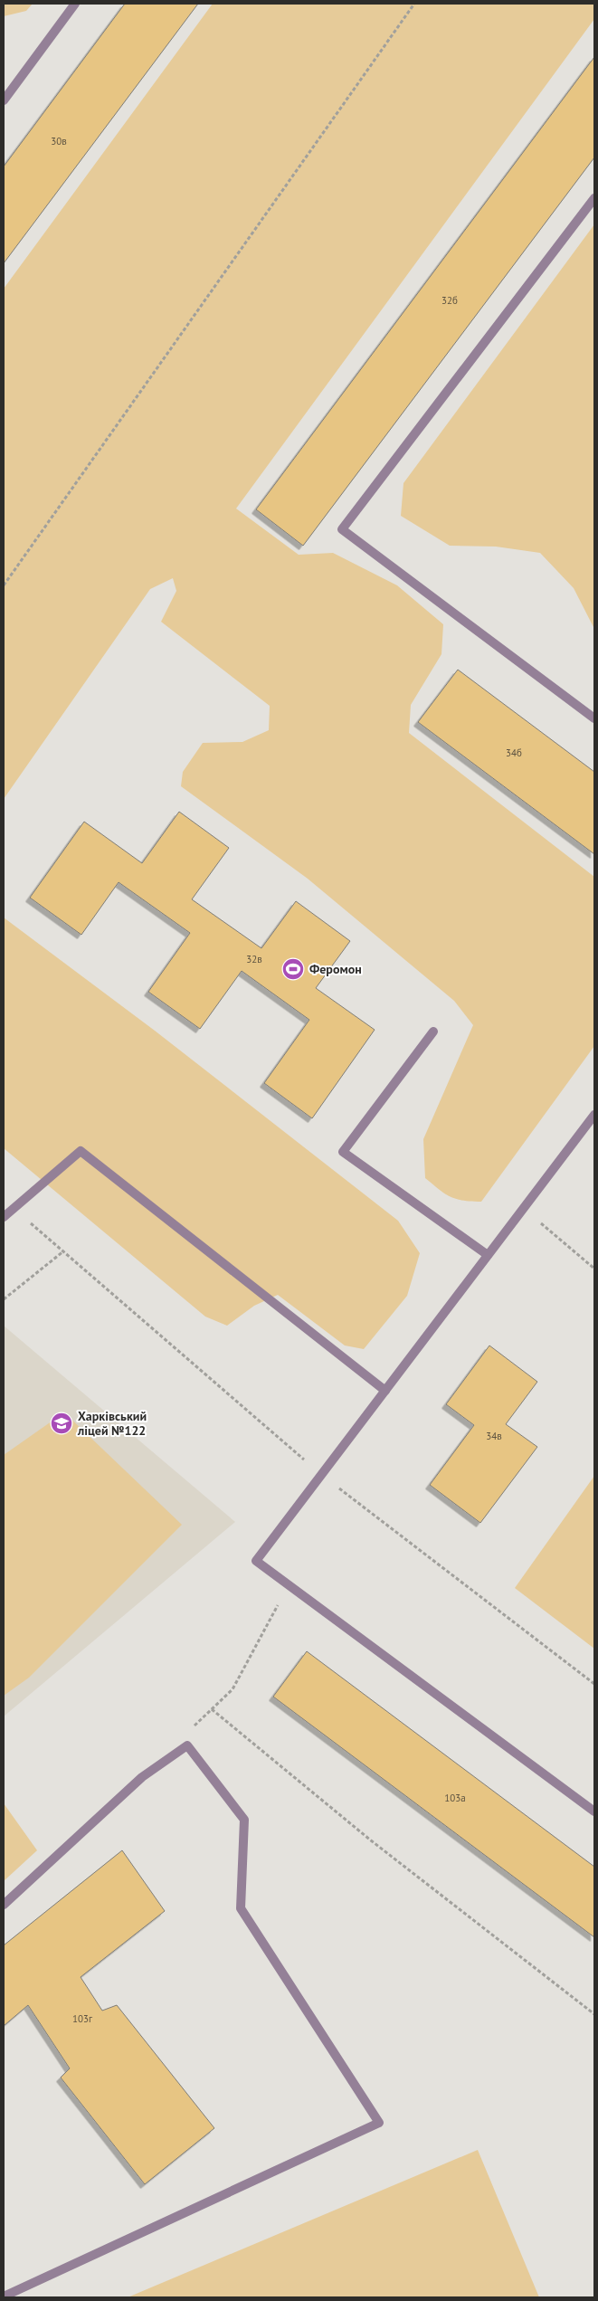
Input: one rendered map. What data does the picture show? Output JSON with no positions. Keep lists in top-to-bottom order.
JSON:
{
  "places": {
    "sports": ["Феромон"],
    "school or university": ["Харківський ліцей №122"]
  },
  "house_numbers": [
    "30в",
    "32б",
    "34б",
    "32в",
    "34в",
    "103а",
    "103г"
  ]
}
